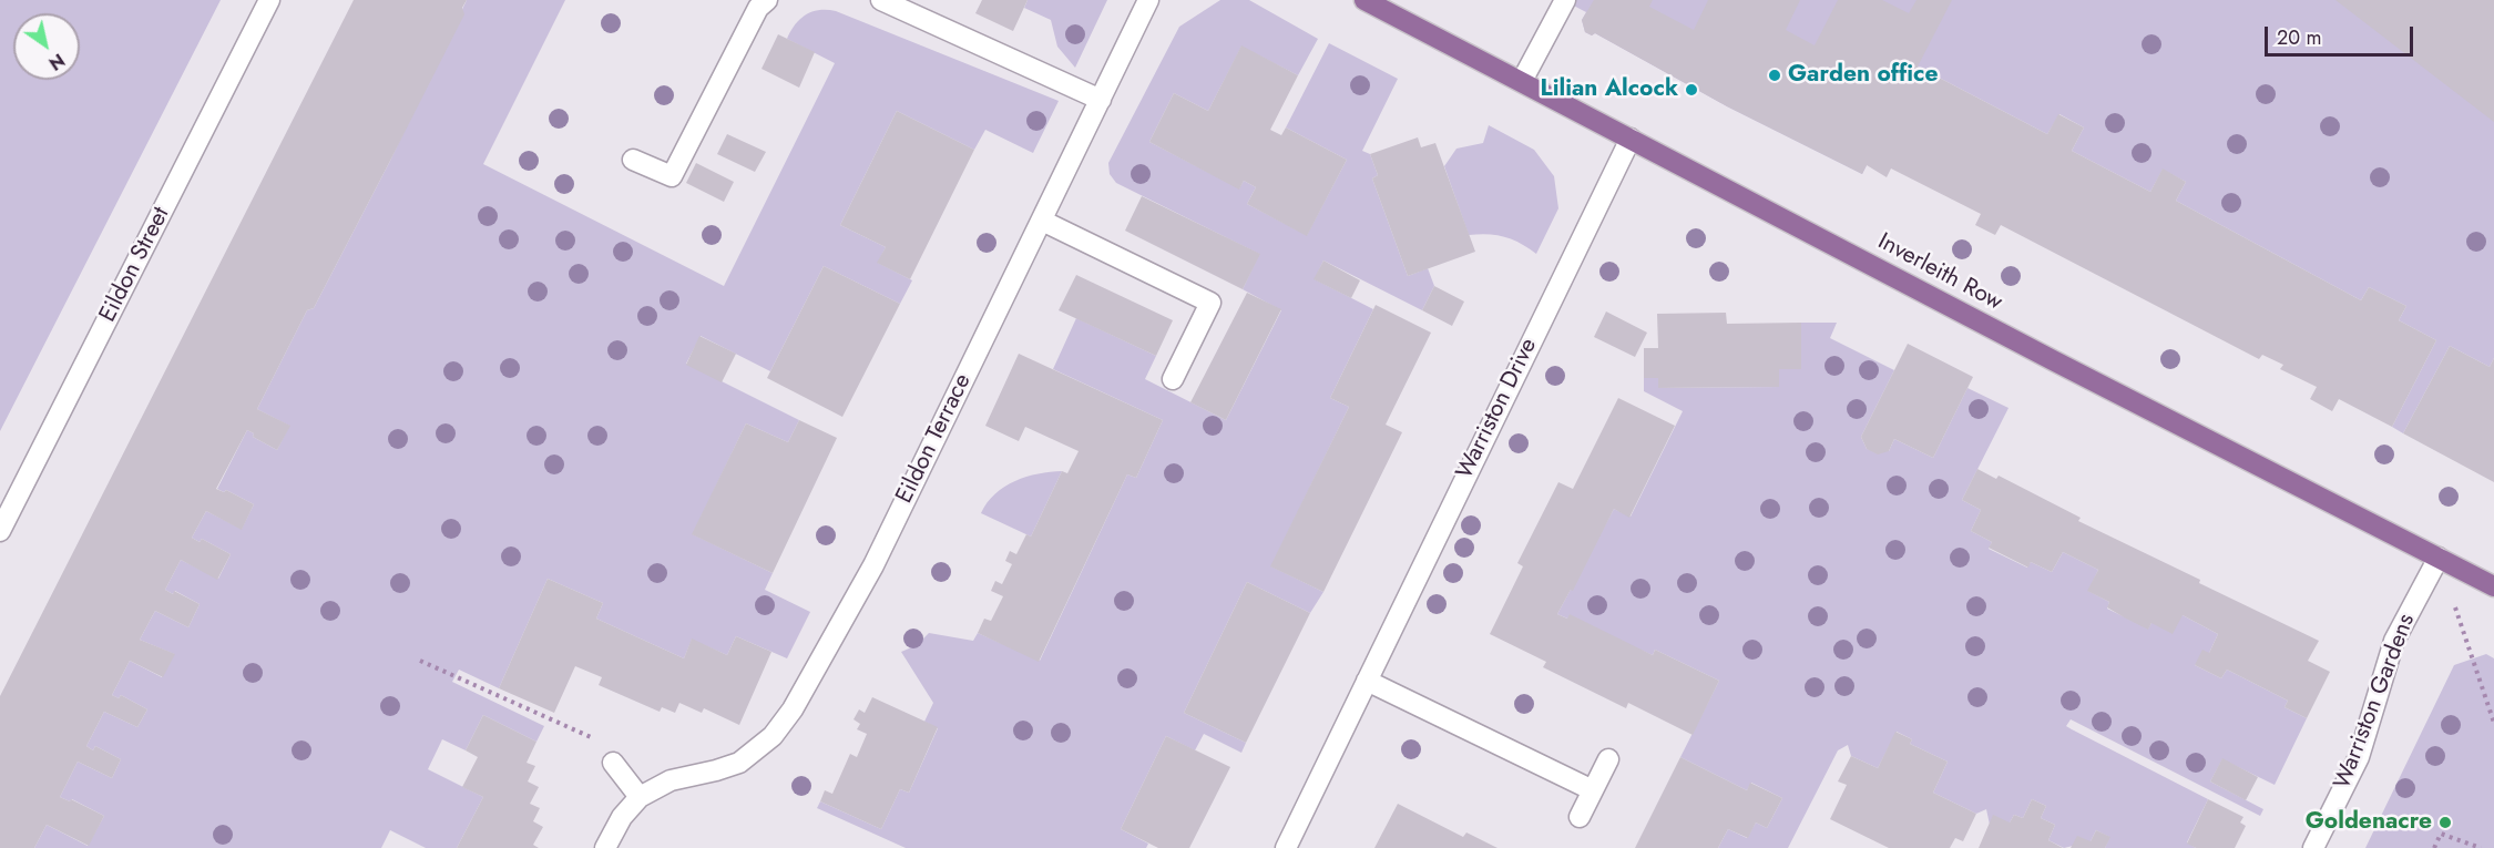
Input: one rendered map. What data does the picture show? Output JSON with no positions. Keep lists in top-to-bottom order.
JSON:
{
  "streets": {
    "main road": ["Inverleith Row"],
    "street": [
      "Eildon Street",
      "Warriston Drive",
      "Eildon Terrace",
      "Warriston Gardens"
    ]
  },
  "crossings": [
    ["Inverleith Row", "Warriston Drive"],
    ["Inverleith Row", "Warriston Gardens"]
  ],
  "places": ["Garden office", "Lilian Alcock", "Goldenacre"],
  "scale_bar": "20 m",
  "north": "bottom right"
}
